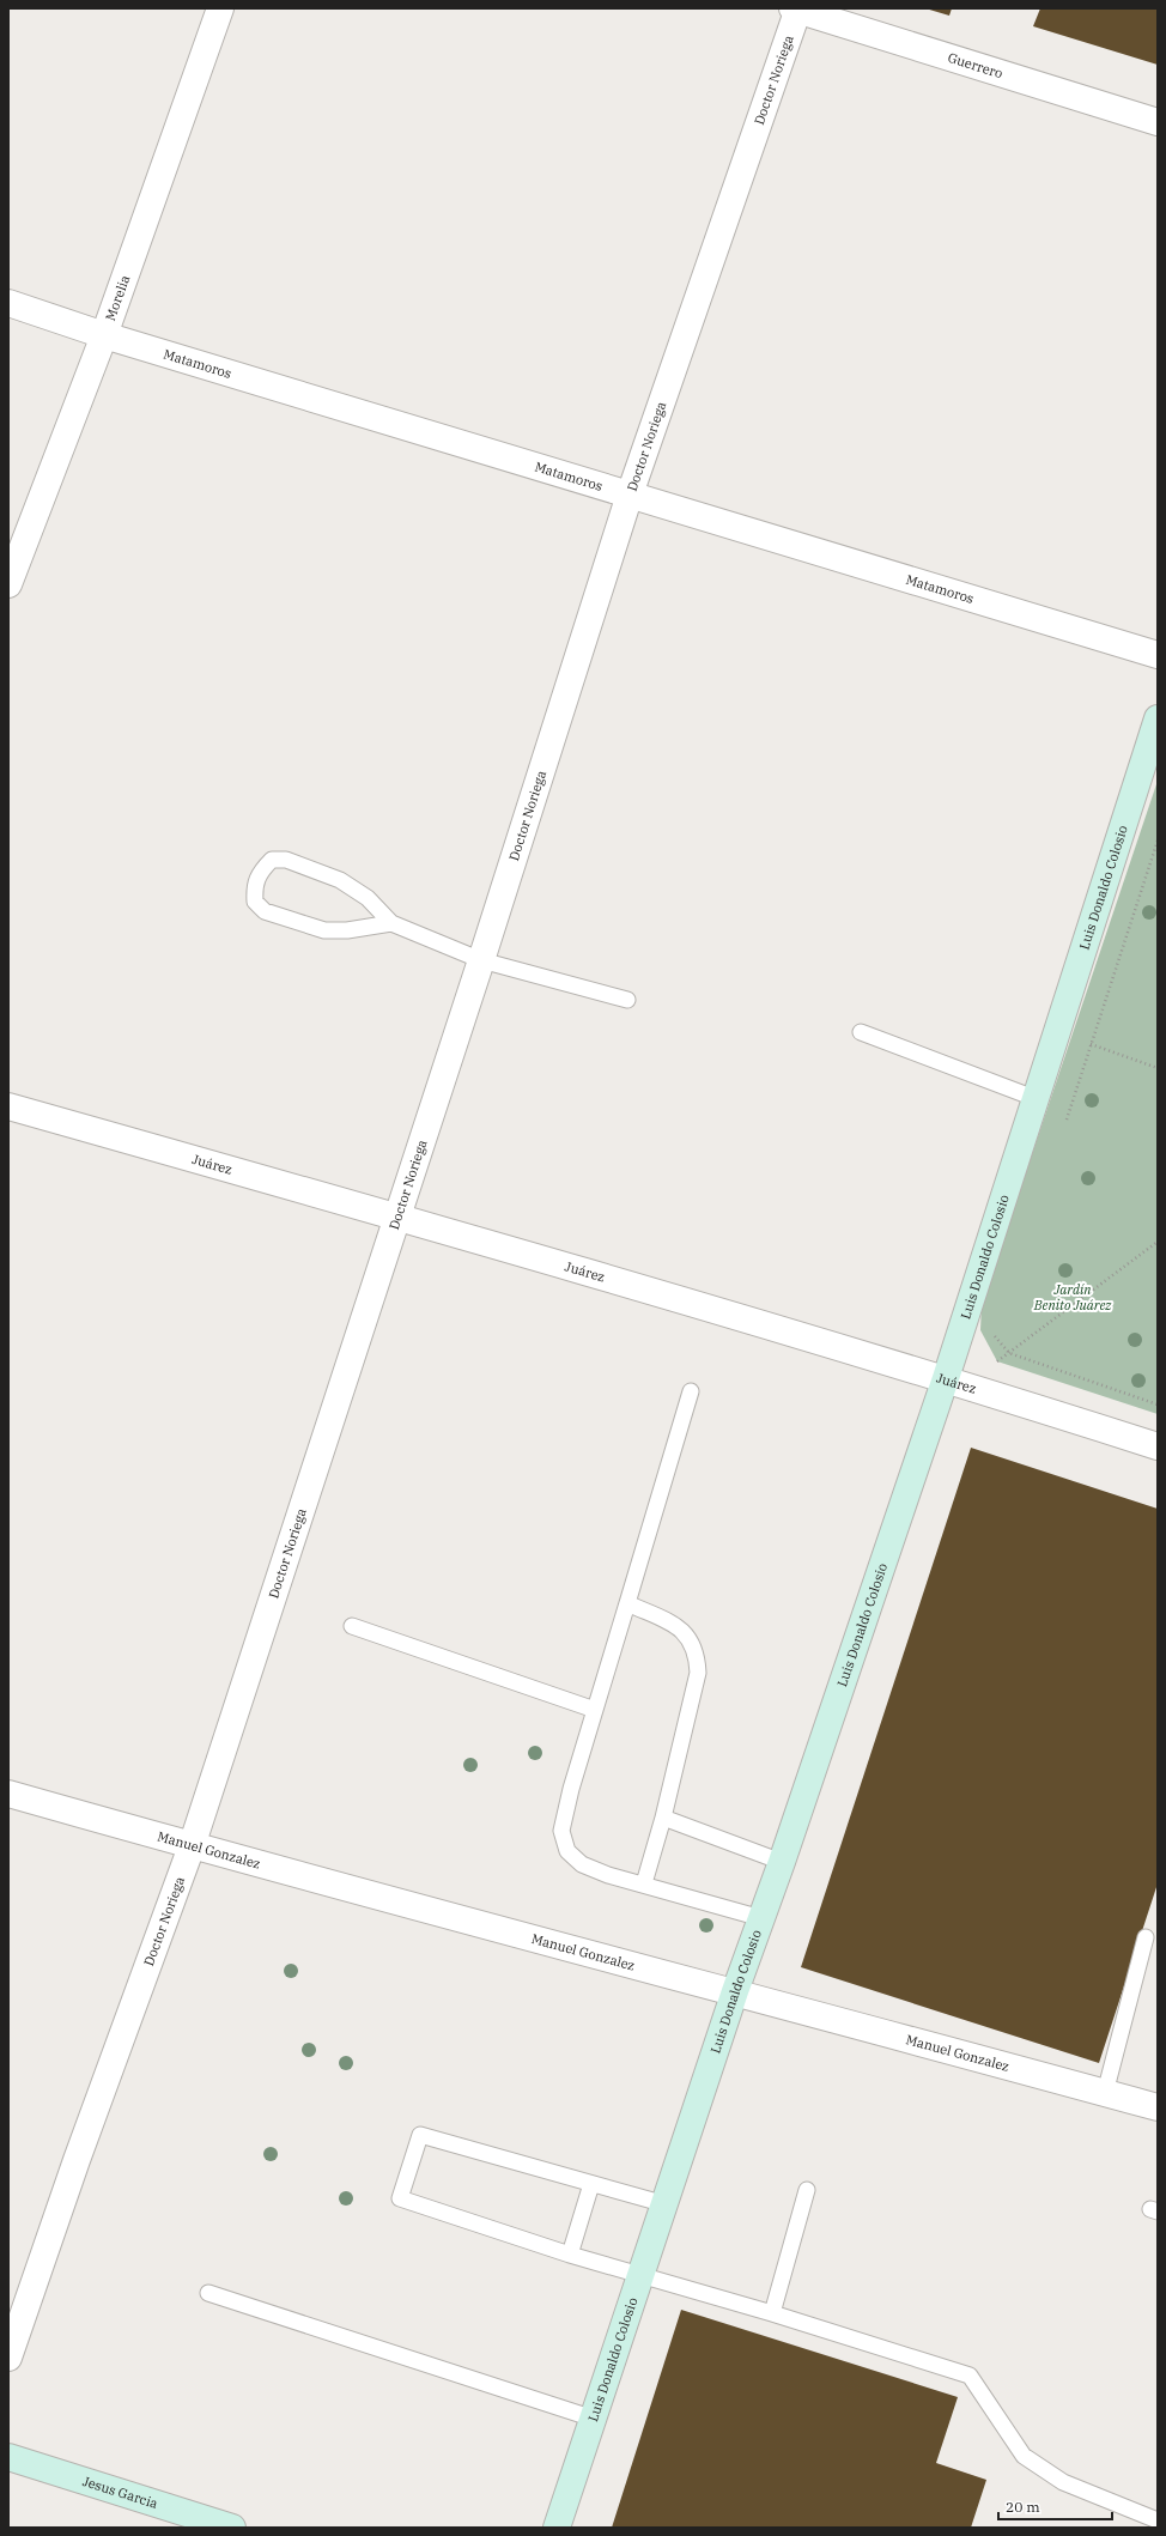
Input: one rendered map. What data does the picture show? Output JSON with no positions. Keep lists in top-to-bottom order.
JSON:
{
  "streets": {
    "main road": ["Luis Donaldo Colosio", "Jesus Garcia"],
    "street": [
      "Guerrero",
      "Doctor Noriega",
      "Morelia",
      "Matamoros",
      "Juárez",
      "Manuel Gonzalez"
    ]
  },
  "crossings": [
    ["Guerrero", "Doctor Noriega"],
    ["Doctor Noriega", "Matamoros"],
    ["Doctor Noriega", "Juárez"],
    ["Doctor Noriega", "Manuel Gonzalez"],
    ["Morelia", "Matamoros"],
    ["Luis Donaldo Colosio", "Juárez"],
    ["Luis Donaldo Colosio", "Manuel Gonzalez"]
  ],
  "parks": ["Jardín Benito Juárez"],
  "scale_bar": "20 m"
}
